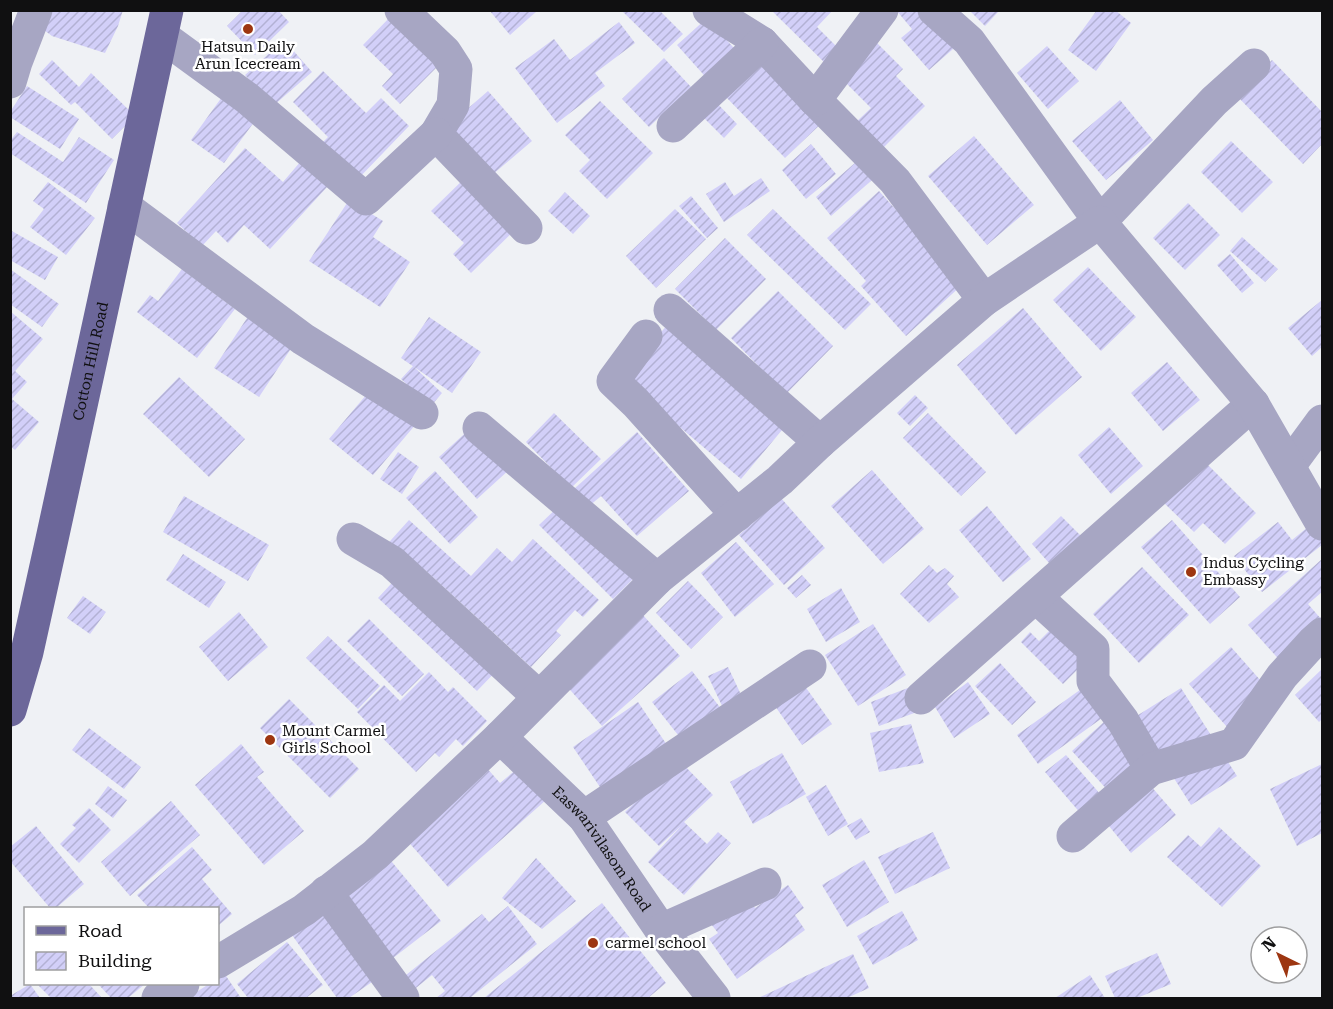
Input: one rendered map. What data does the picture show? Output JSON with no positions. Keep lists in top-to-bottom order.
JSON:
{
  "streets": {
    "main road": ["Cotton Hill Road"],
    "street": ["Easwarivilasom Road"]
  },
  "places": [
    "Hatsun Daily Arun Icecream",
    "Indus Cycling Embassy",
    "Mount Carmel Girls School",
    "carmel school"
  ],
  "legend": ["Road", "Building"],
  "north": "top left"
}
